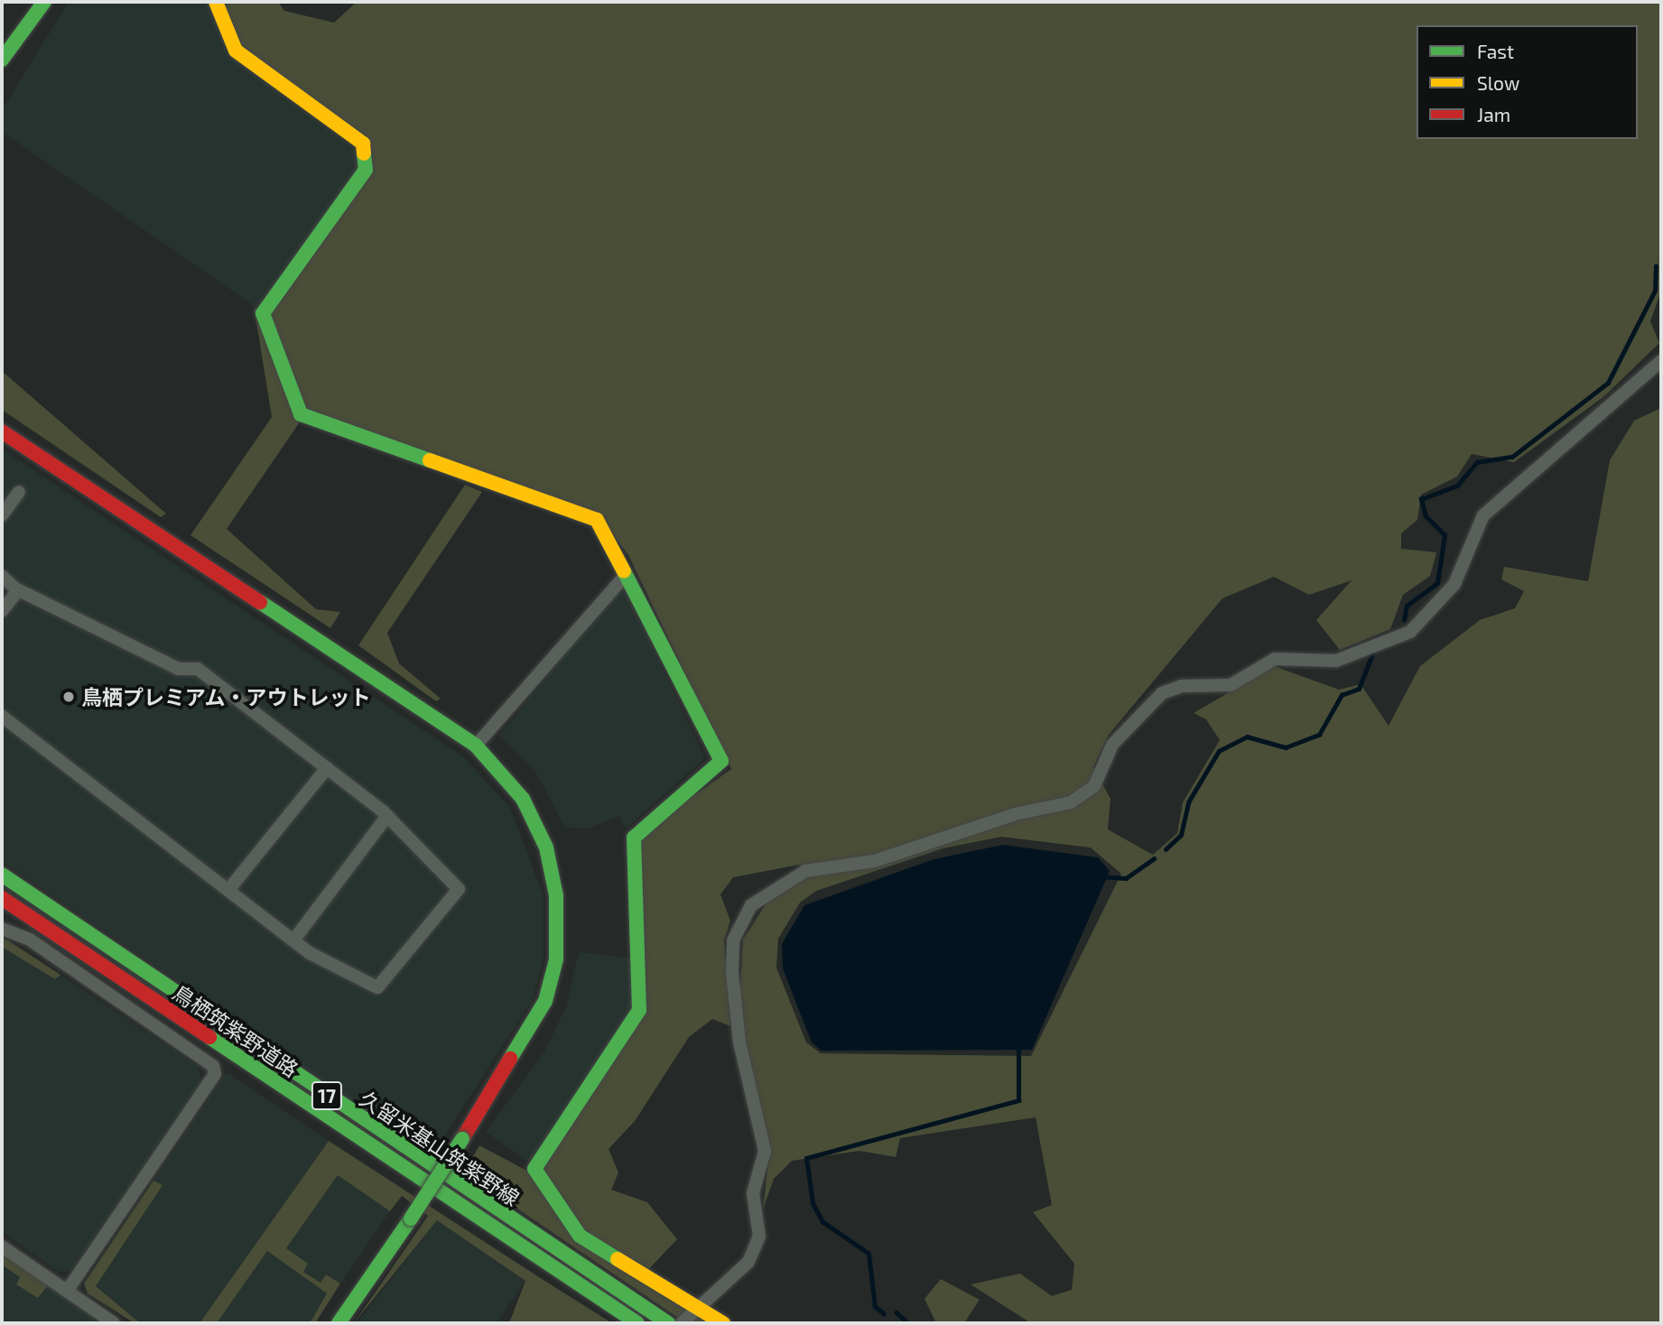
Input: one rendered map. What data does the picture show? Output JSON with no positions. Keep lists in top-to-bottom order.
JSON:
{
  "streets": {
    "street": ["鳥栖筑紫野道路", "17", "久留米基山筑紫野線"]
  },
  "places": ["鳥栖プレミアム・アウトレット"],
  "legend": ["Fast", "Slow", "Jam"]
}
